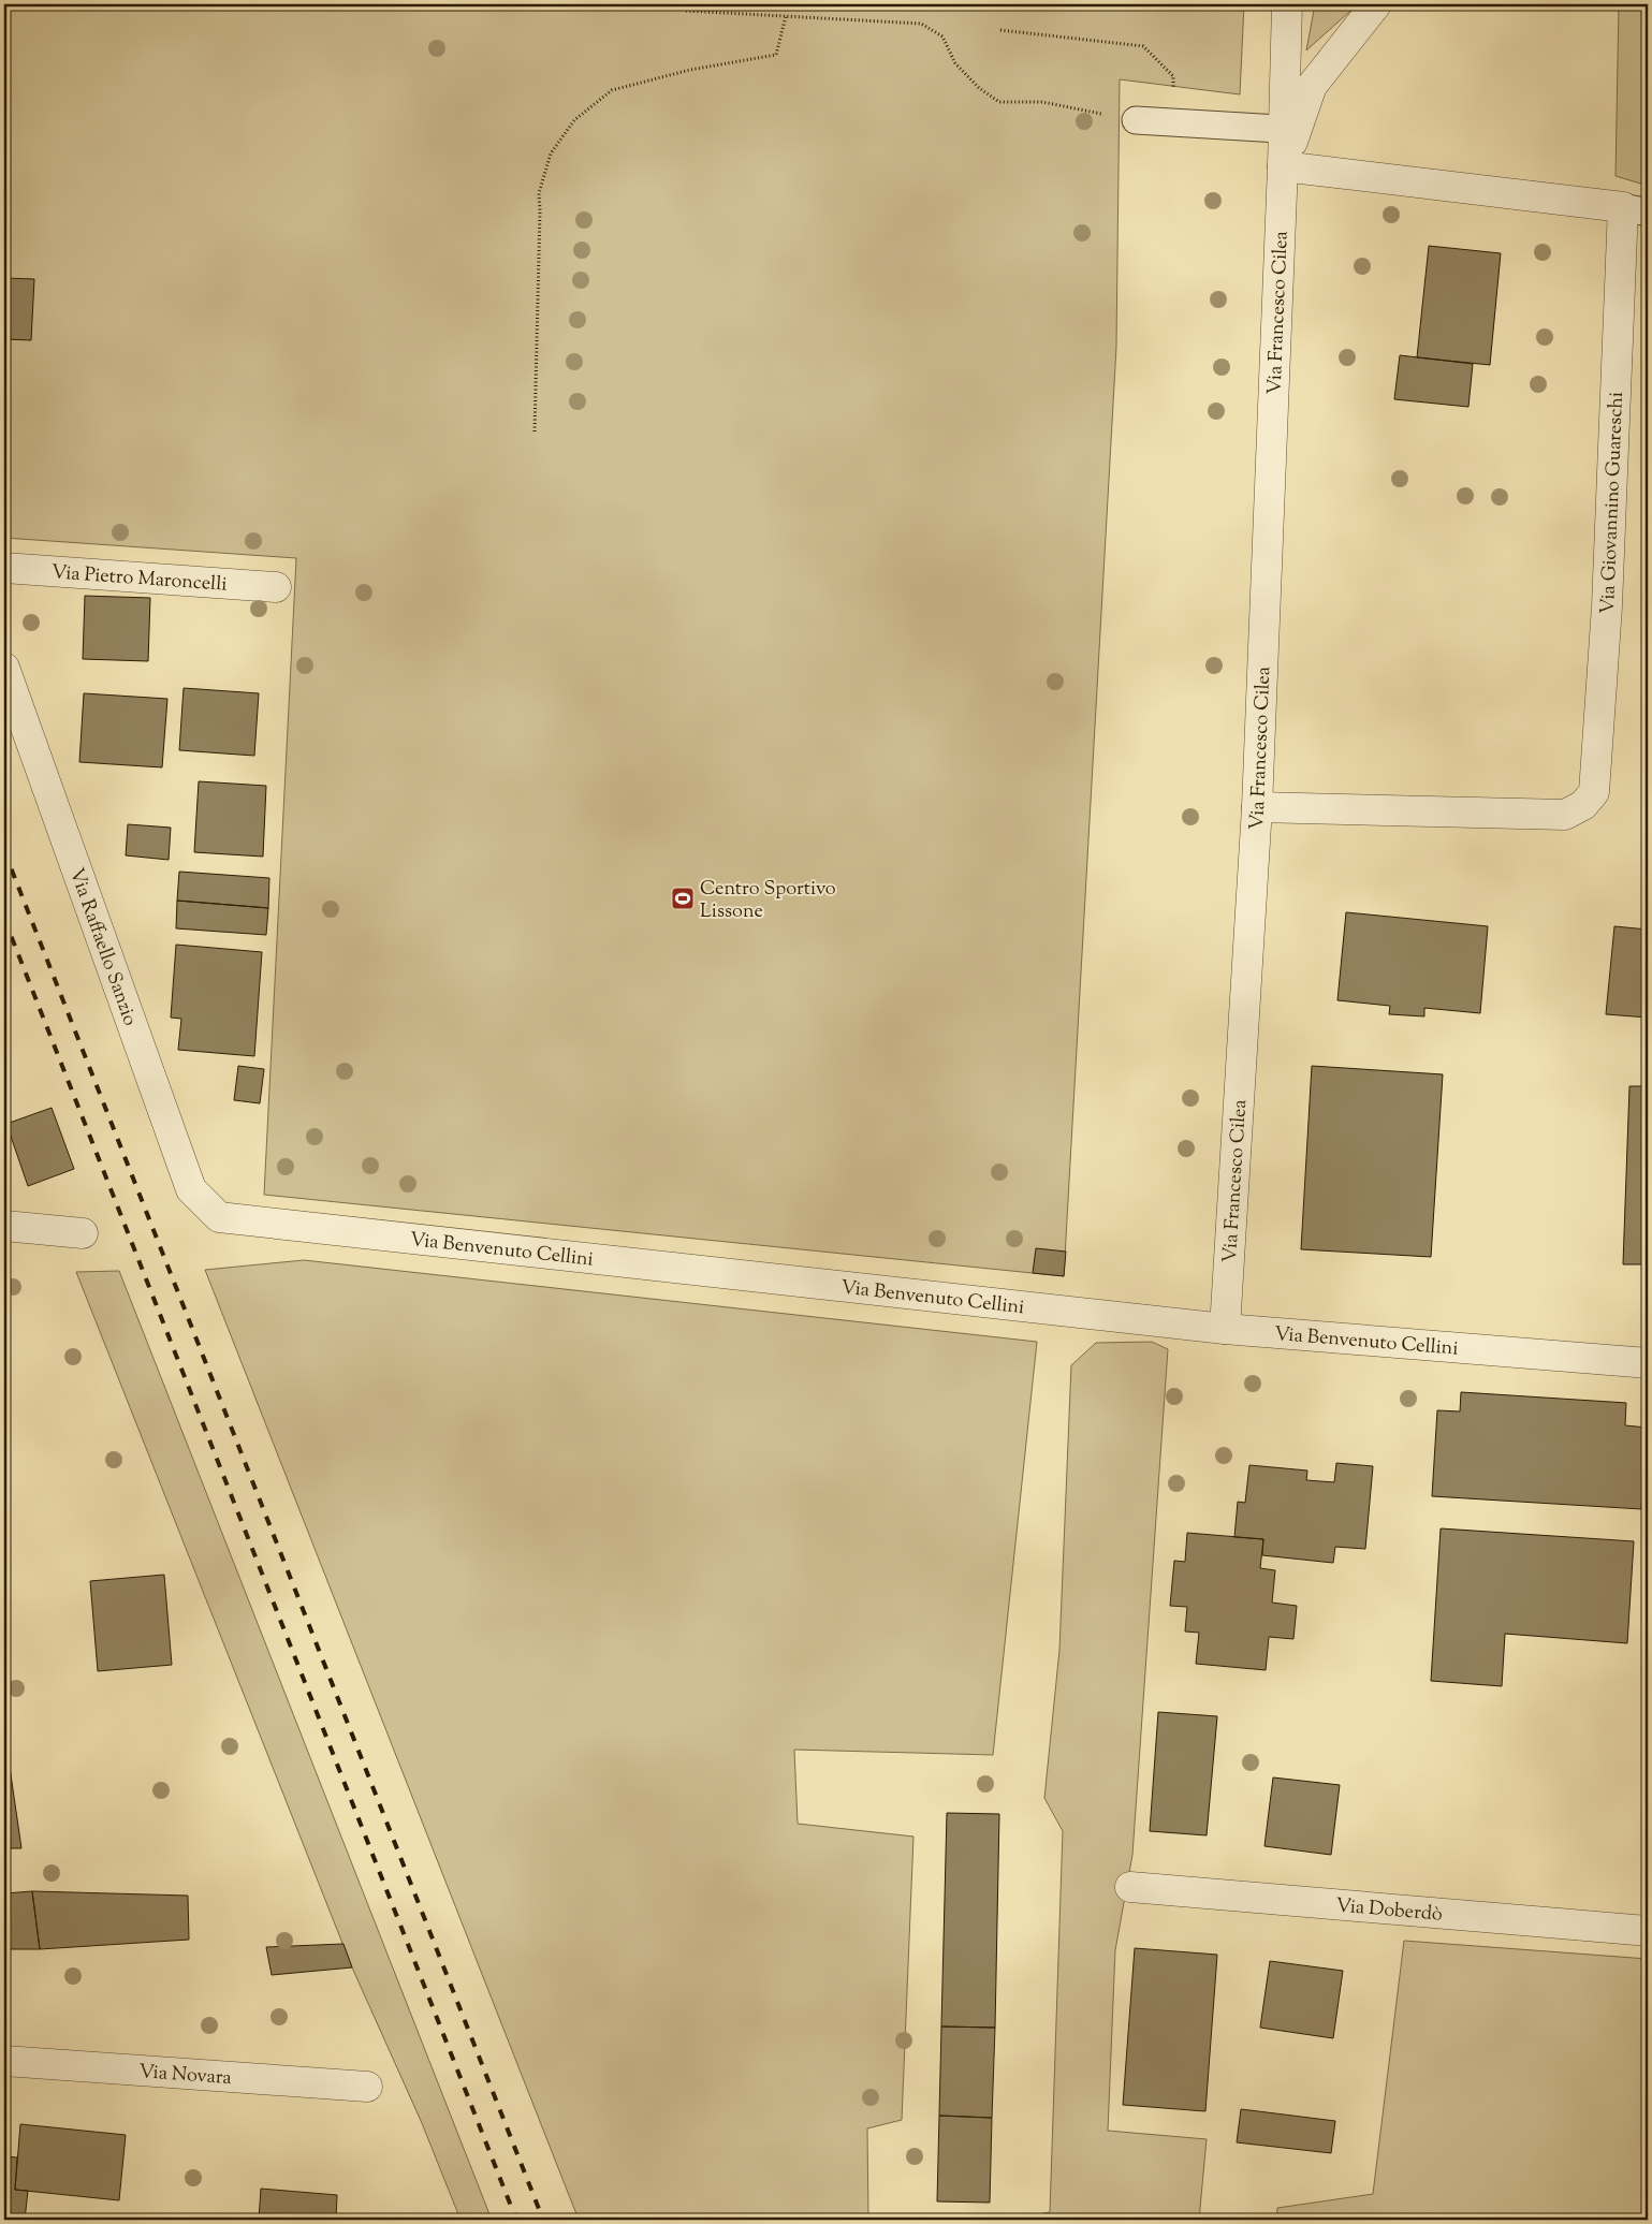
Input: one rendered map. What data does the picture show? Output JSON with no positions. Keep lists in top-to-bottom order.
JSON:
{
  "streets": {
    "street": [
      "Via Francesco Cilea",
      "Via Giovannino Guareschi",
      "Via Pietro Maroncelli",
      "Via Raffaello Sanzio",
      "Via Benvenuto Cellini",
      "Via Doberdò",
      "Via Novara"
    ]
  },
  "crossings": [
    ["Via Francesco Cilea", "Via Giovannino Guareschi"],
    ["Via Francesco Cilea", "Via Benvenuto Cellini"],
    ["Via Raffaello Sanzio", "Via Benvenuto Cellini"]
  ],
  "places": {
    "sports": ["Centro Sportivo Lissone"]
  }
}
